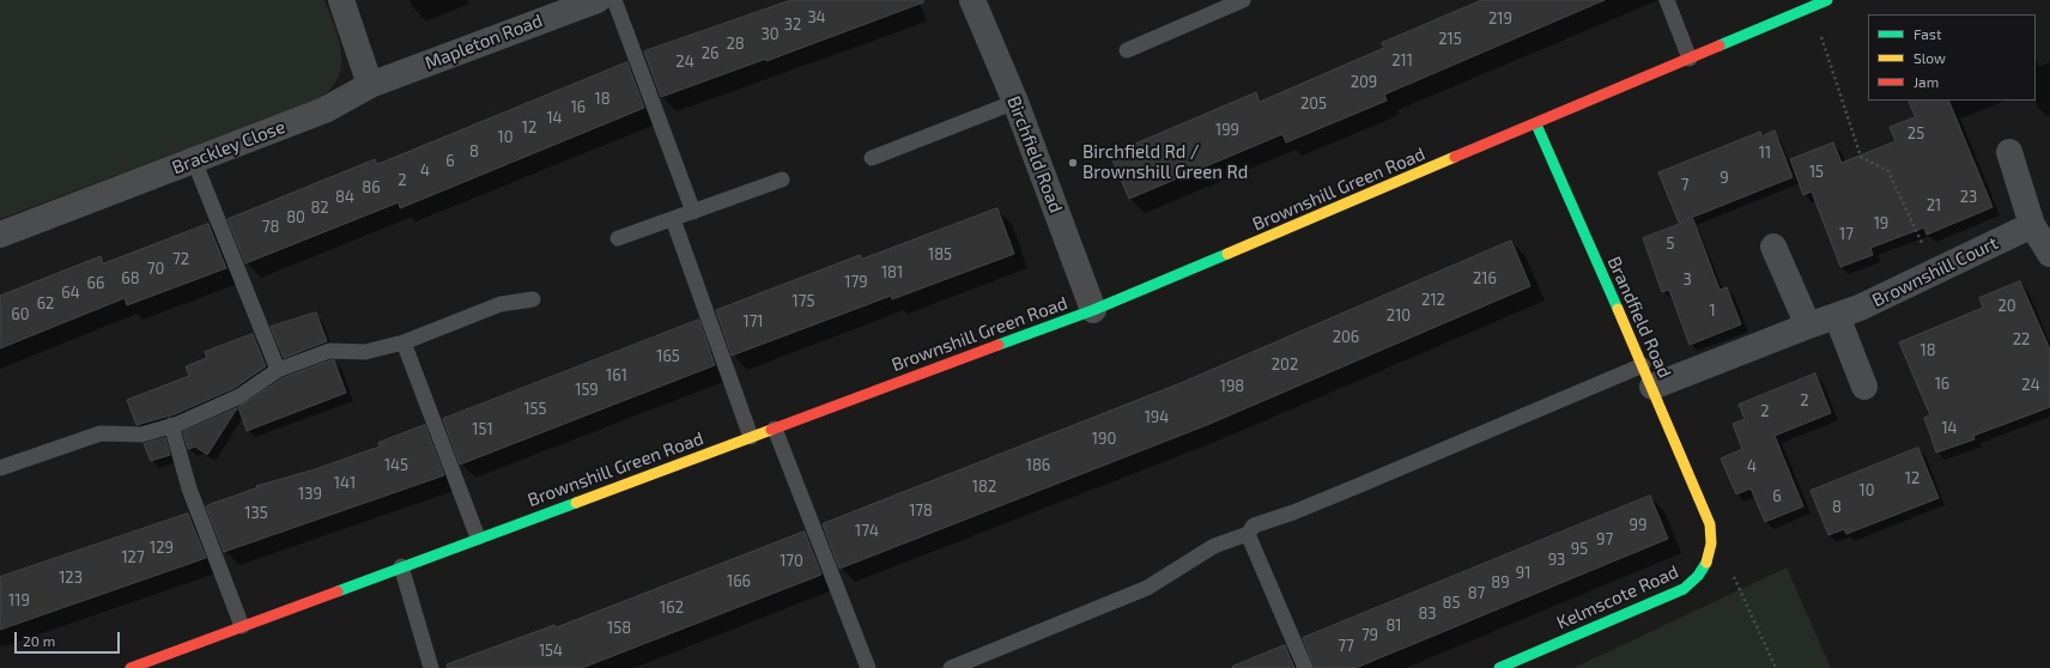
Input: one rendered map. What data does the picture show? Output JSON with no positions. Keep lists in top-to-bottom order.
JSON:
{
  "streets": {
    "street": [
      "Mapleton Road",
      "Brackley Close",
      "Birchfield Road",
      "Brownshill Green Road",
      "Brownshill Court",
      "Brandfield Road",
      "Kelmscote Road"
    ]
  },
  "crossings": [
    ["Mapleton Road", "Brackley Close"],
    ["Birchfield Road", "Brownshill Green Road"],
    ["Brownshill Green Road", "Brandfield Road"],
    ["Brownshill Court", "Brandfield Road"],
    ["Brandfield Road", "Kelmscote Road"]
  ],
  "places": ["Birchfield Rd / Brownshill Green Rd"],
  "house_numbers": [
    "34",
    "219",
    "32",
    "30",
    "215",
    "28",
    "26",
    "211",
    "24",
    "209",
    "18",
    "205",
    "16",
    "14",
    "12",
    "199",
    "25",
    "10",
    "8",
    "11",
    "6",
    "4",
    "15",
    "9",
    "2",
    "7",
    "86",
    "84",
    "23",
    "21",
    "82",
    "80",
    "19",
    "78",
    "17",
    "5",
    "185",
    "72",
    "70",
    "181",
    "68",
    "216",
    "3",
    "179",
    "66",
    "64",
    "212",
    "175",
    "62",
    "20",
    "1",
    "60",
    "210",
    "171",
    "206",
    "22",
    "18",
    "165",
    "202",
    "161",
    "16",
    "24",
    "198",
    "159",
    "2",
    "155",
    "2",
    "194",
    "14",
    "151",
    "190",
    "145",
    "186",
    "4",
    "12",
    "141",
    "182",
    "10",
    "139",
    "6",
    "8",
    "178",
    "135",
    "99",
    "174",
    "97",
    "129",
    "95",
    "127",
    "93",
    "170",
    "91",
    "123",
    "166",
    "89",
    "87",
    "119",
    "85",
    "162",
    "83",
    "81",
    "158",
    "79",
    "77",
    "154"
  ],
  "legend": ["Fast", "Slow", "Jam"],
  "scale_bar": "20 m"
}
